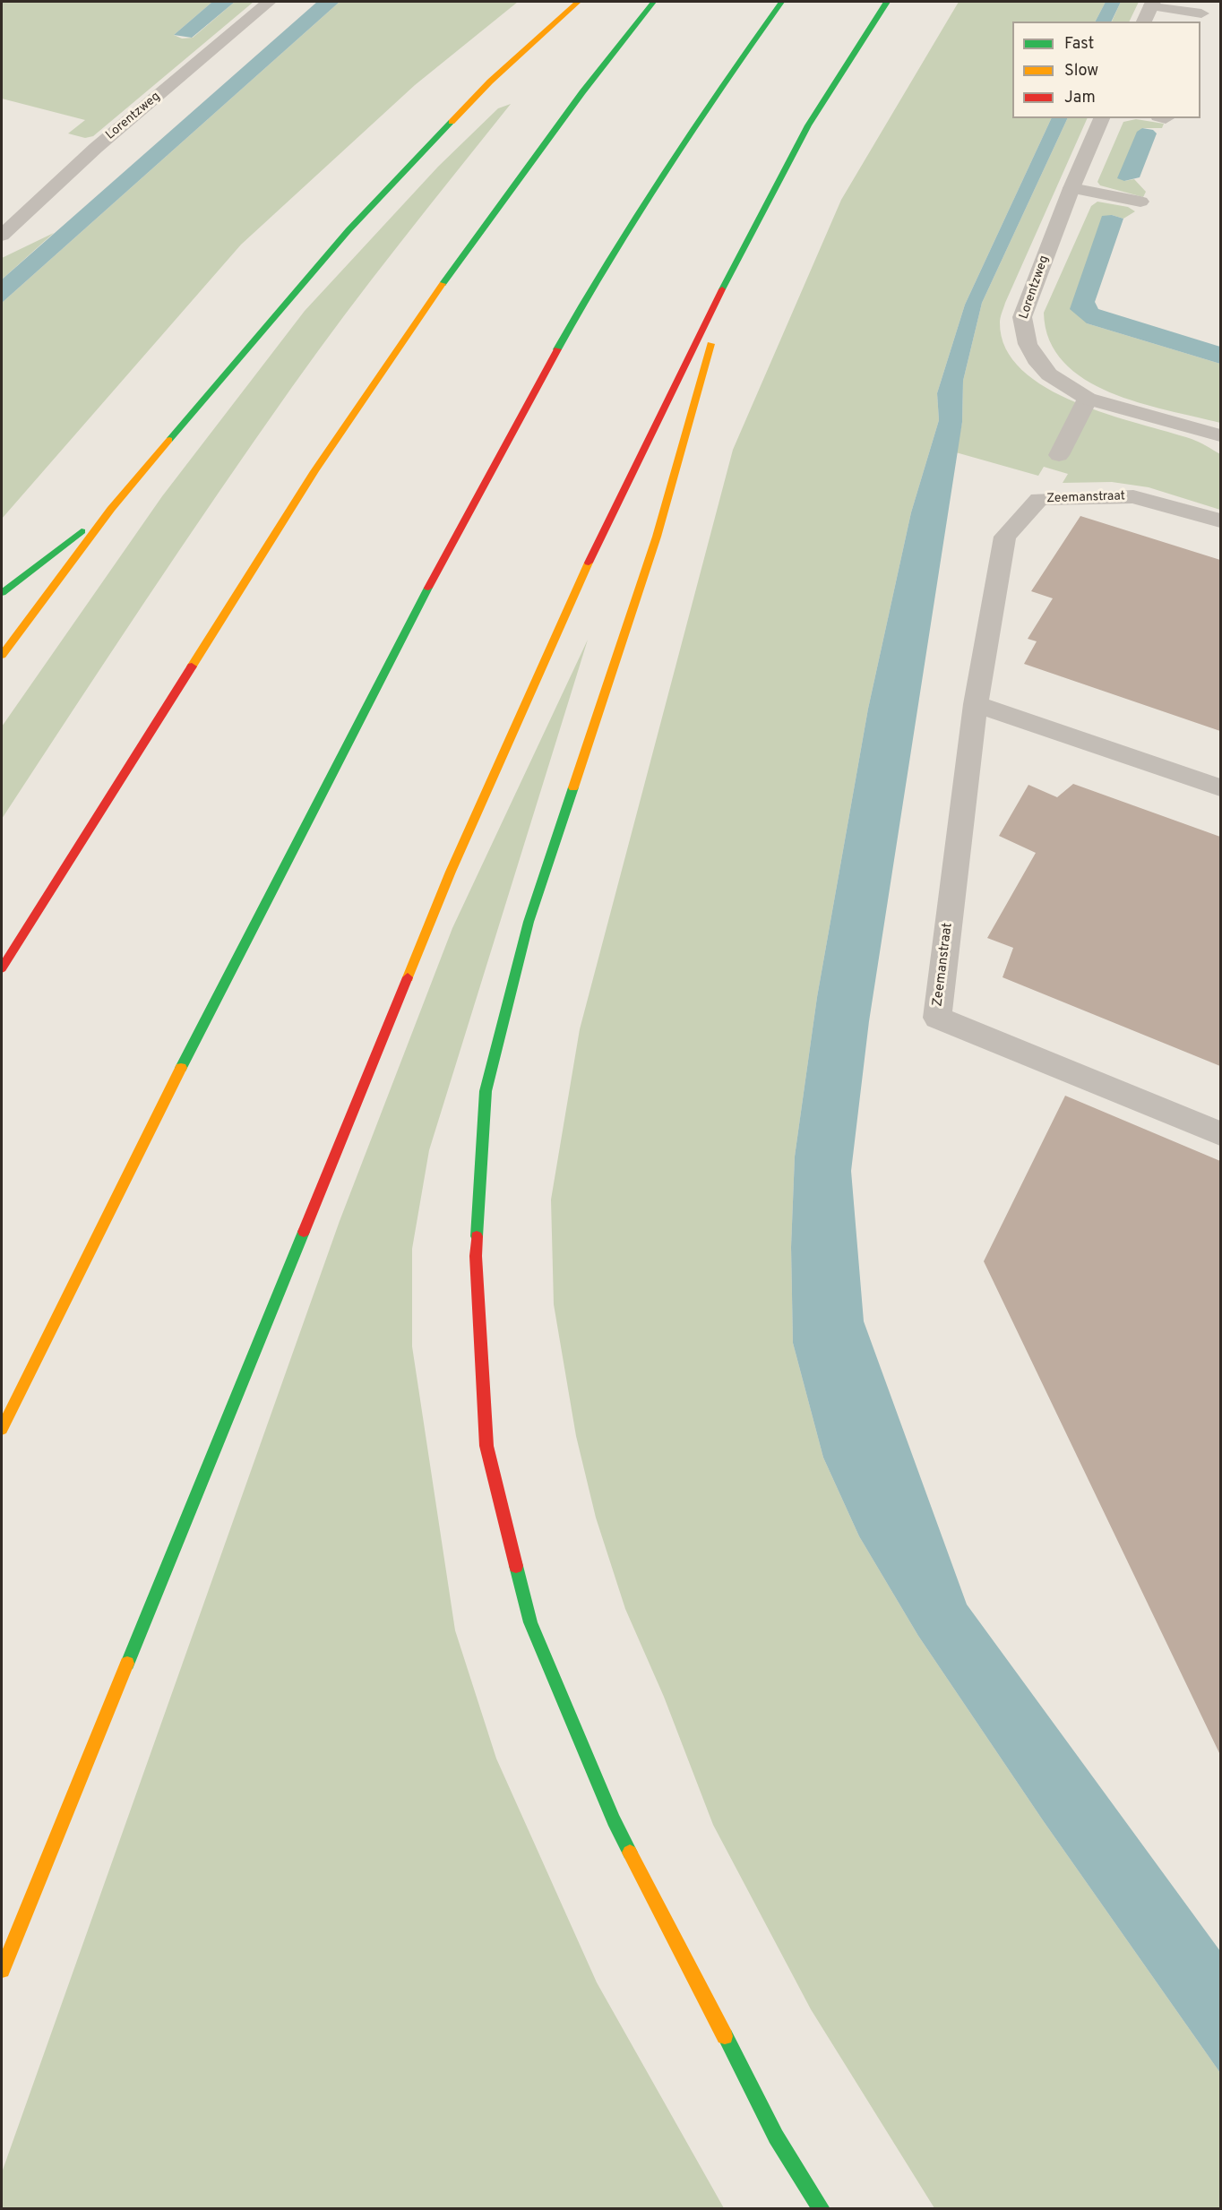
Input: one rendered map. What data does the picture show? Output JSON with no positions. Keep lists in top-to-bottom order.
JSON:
{
  "streets": {
    "street": ["Lorentzweg", "Zeemanstraat"]
  },
  "legend": ["Fast", "Slow", "Jam"]
}
